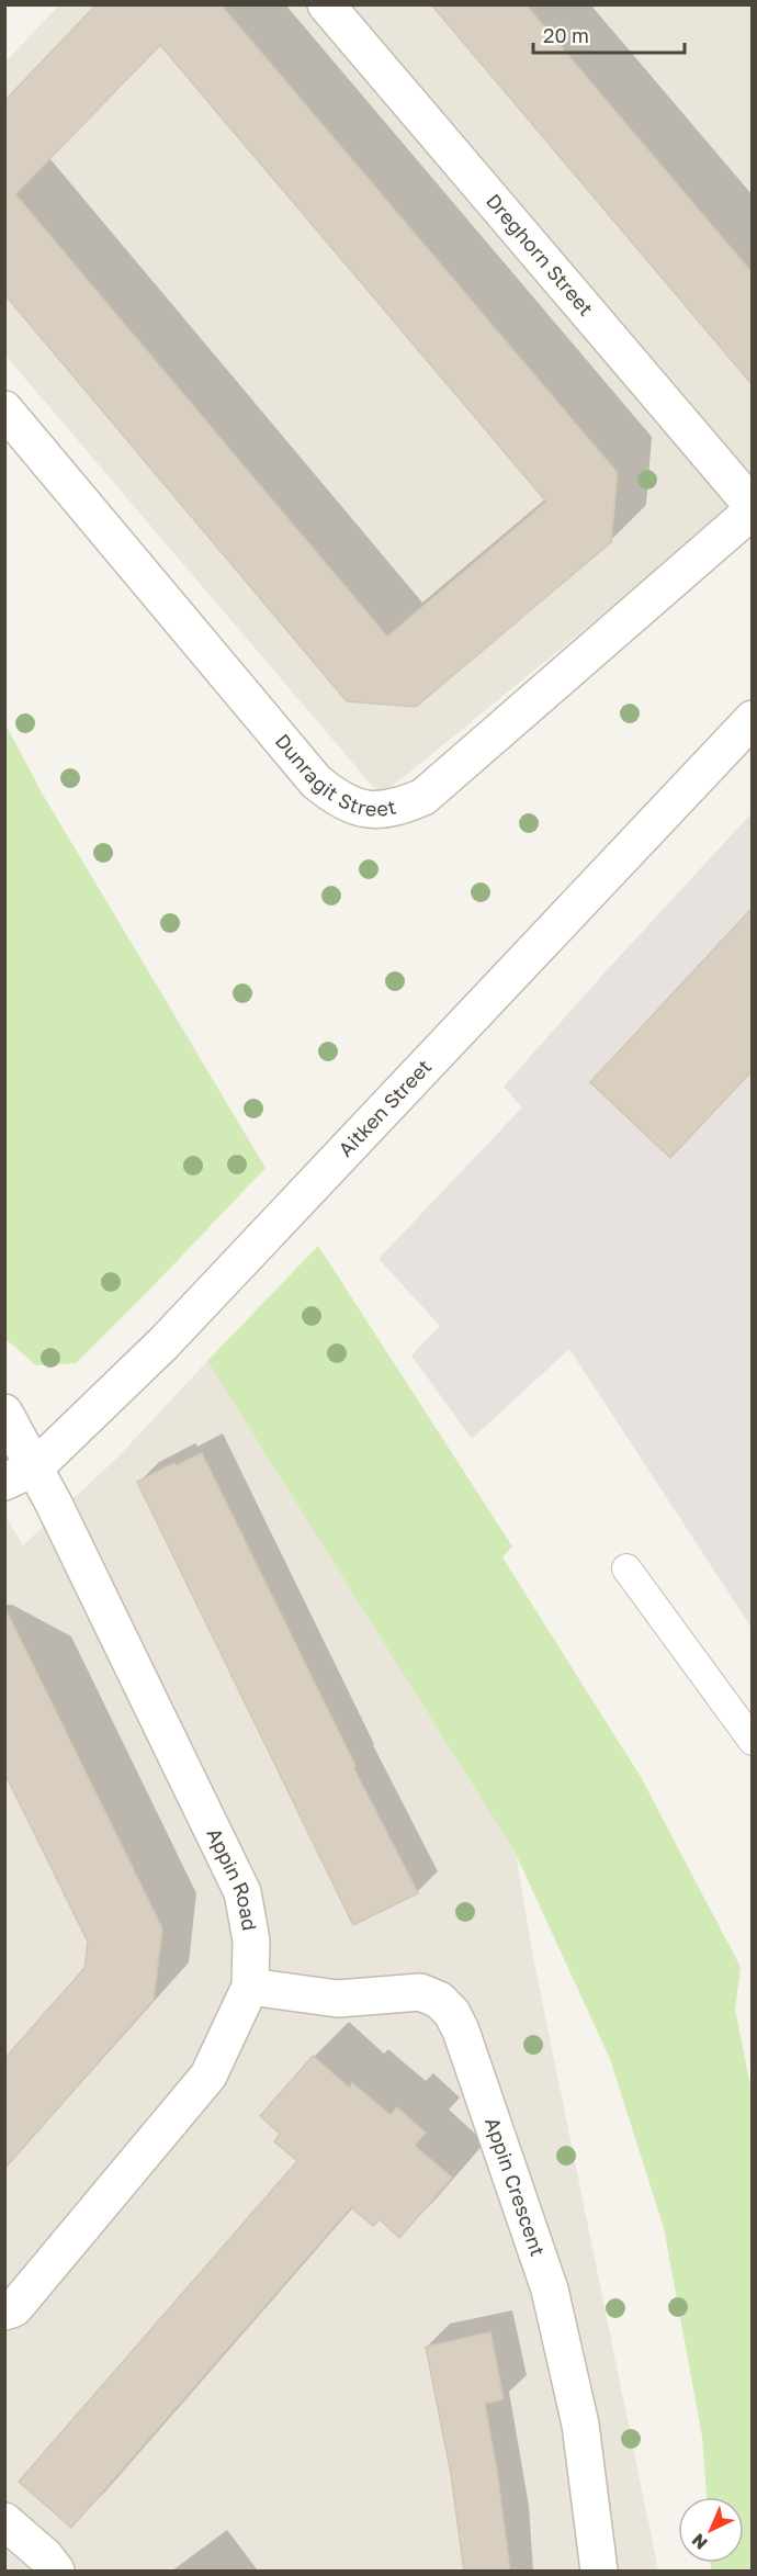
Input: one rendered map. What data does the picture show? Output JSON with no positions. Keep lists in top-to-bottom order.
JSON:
{
  "streets": {
    "street": [
      "Dreghorn Street",
      "Dunragit Street",
      "Aitken Street",
      "Appin Road",
      "Appin Crescent"
    ]
  },
  "crossings": [
    ["Dreghorn Street", "Dunragit Street"],
    ["Aitken Street", "Appin Road"],
    ["Appin Road", "Appin Crescent"]
  ],
  "scale_bar": "20 m",
  "north": "bottom left"
}
